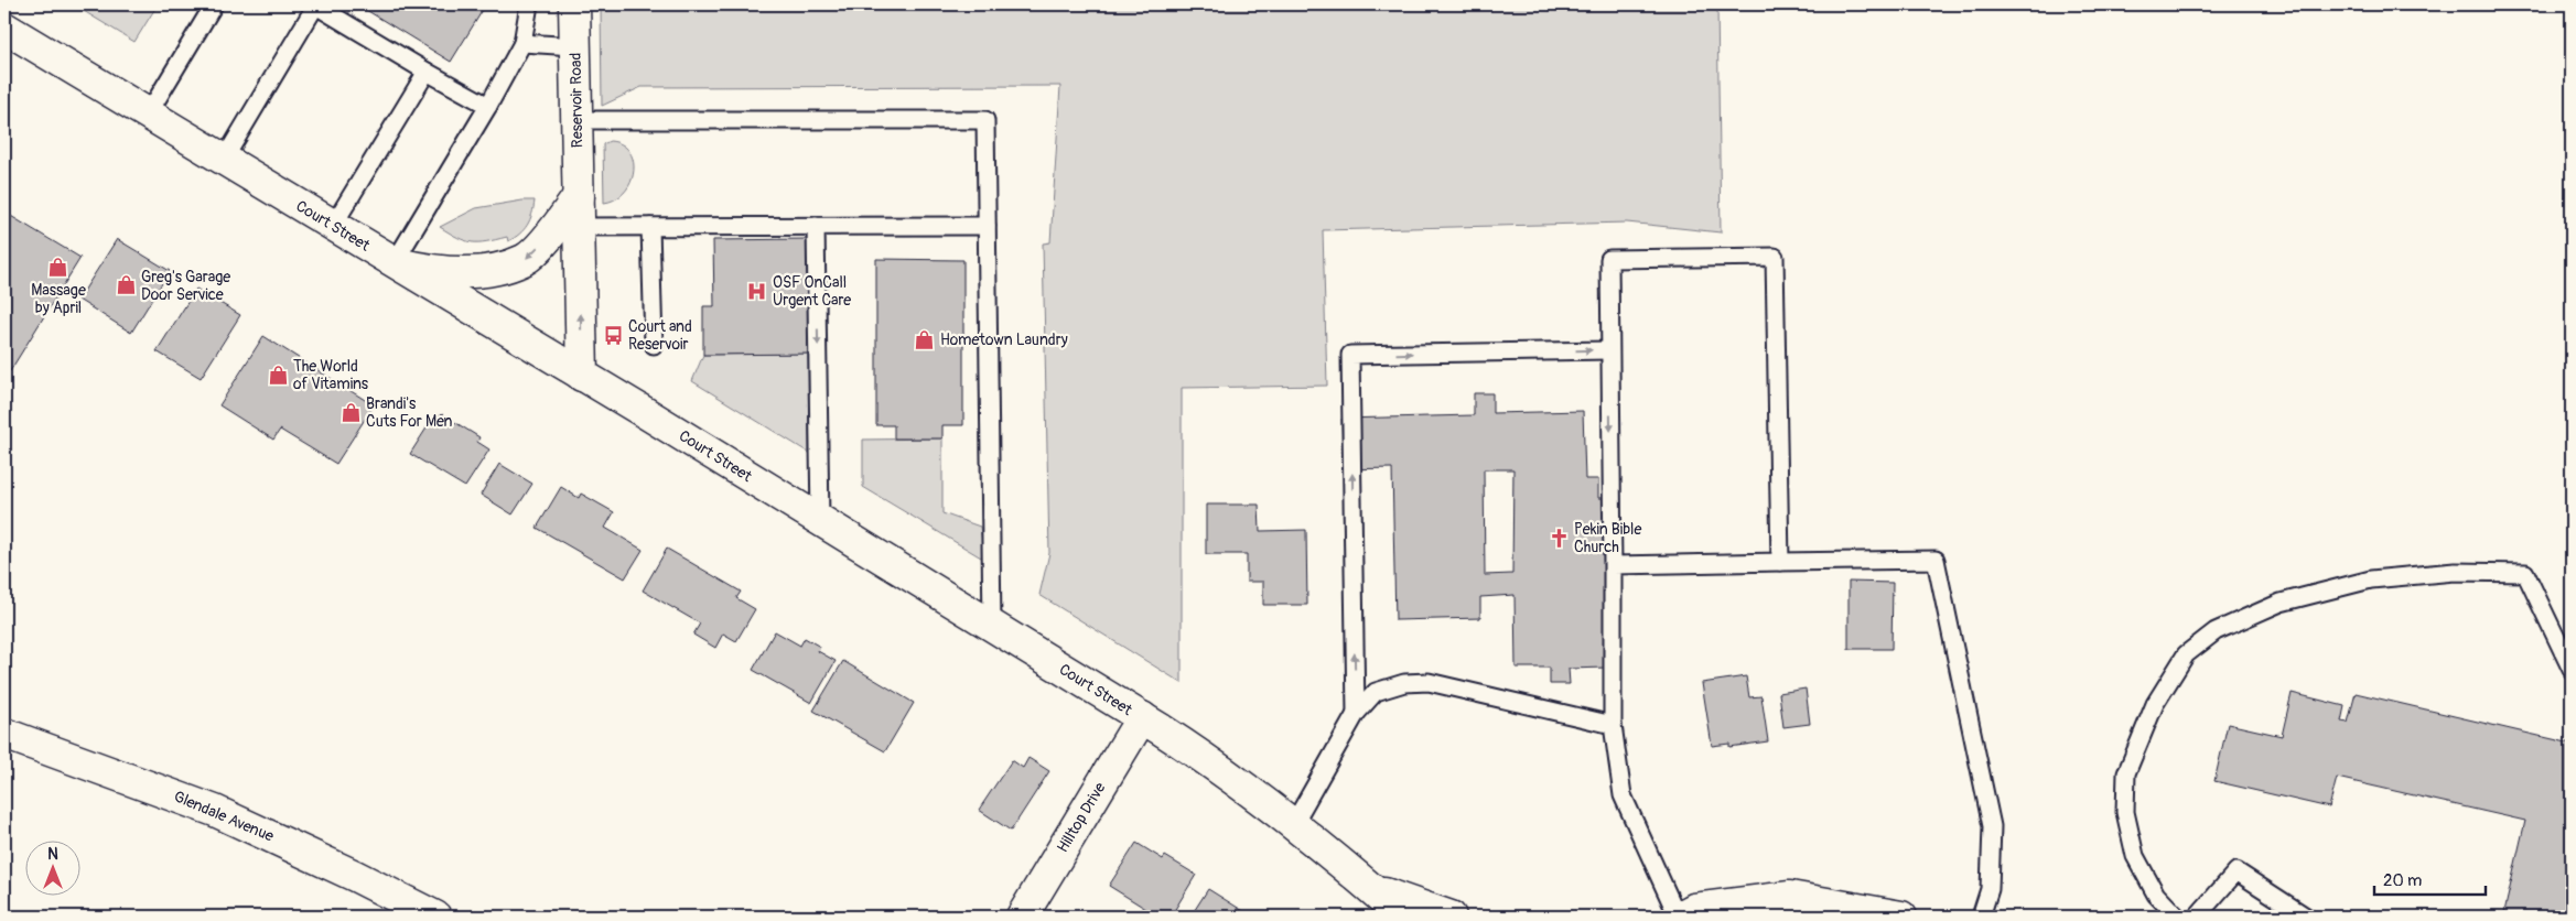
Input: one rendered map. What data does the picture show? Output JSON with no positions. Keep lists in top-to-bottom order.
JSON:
{
  "streets": {
    "main road": [
      "Reservoir Road",
      "Court Street",
      "Glendale Avenue",
      "Hilltop Drive"
    ]
  },
  "crossings": [
    ["Reservoir Road", "Court Street"],
    ["Court Street", "Hilltop Drive"]
  ],
  "one_way": ["Reservoir Road"],
  "places": {
    "shop": [
      "Massage by April",
      "Greg's Garage Door Service",
      "Hometown Laundry",
      "The World of Vitamins",
      "Brandi's Cuts For Men"
    ],
    "hospital": ["OSF OnCall Urgent Care"],
    "bus stop": ["Court and Reservoir"],
    "church": ["Pekin Bible Church"]
  },
  "scale_bar": "20 m",
  "north": "top"
}
